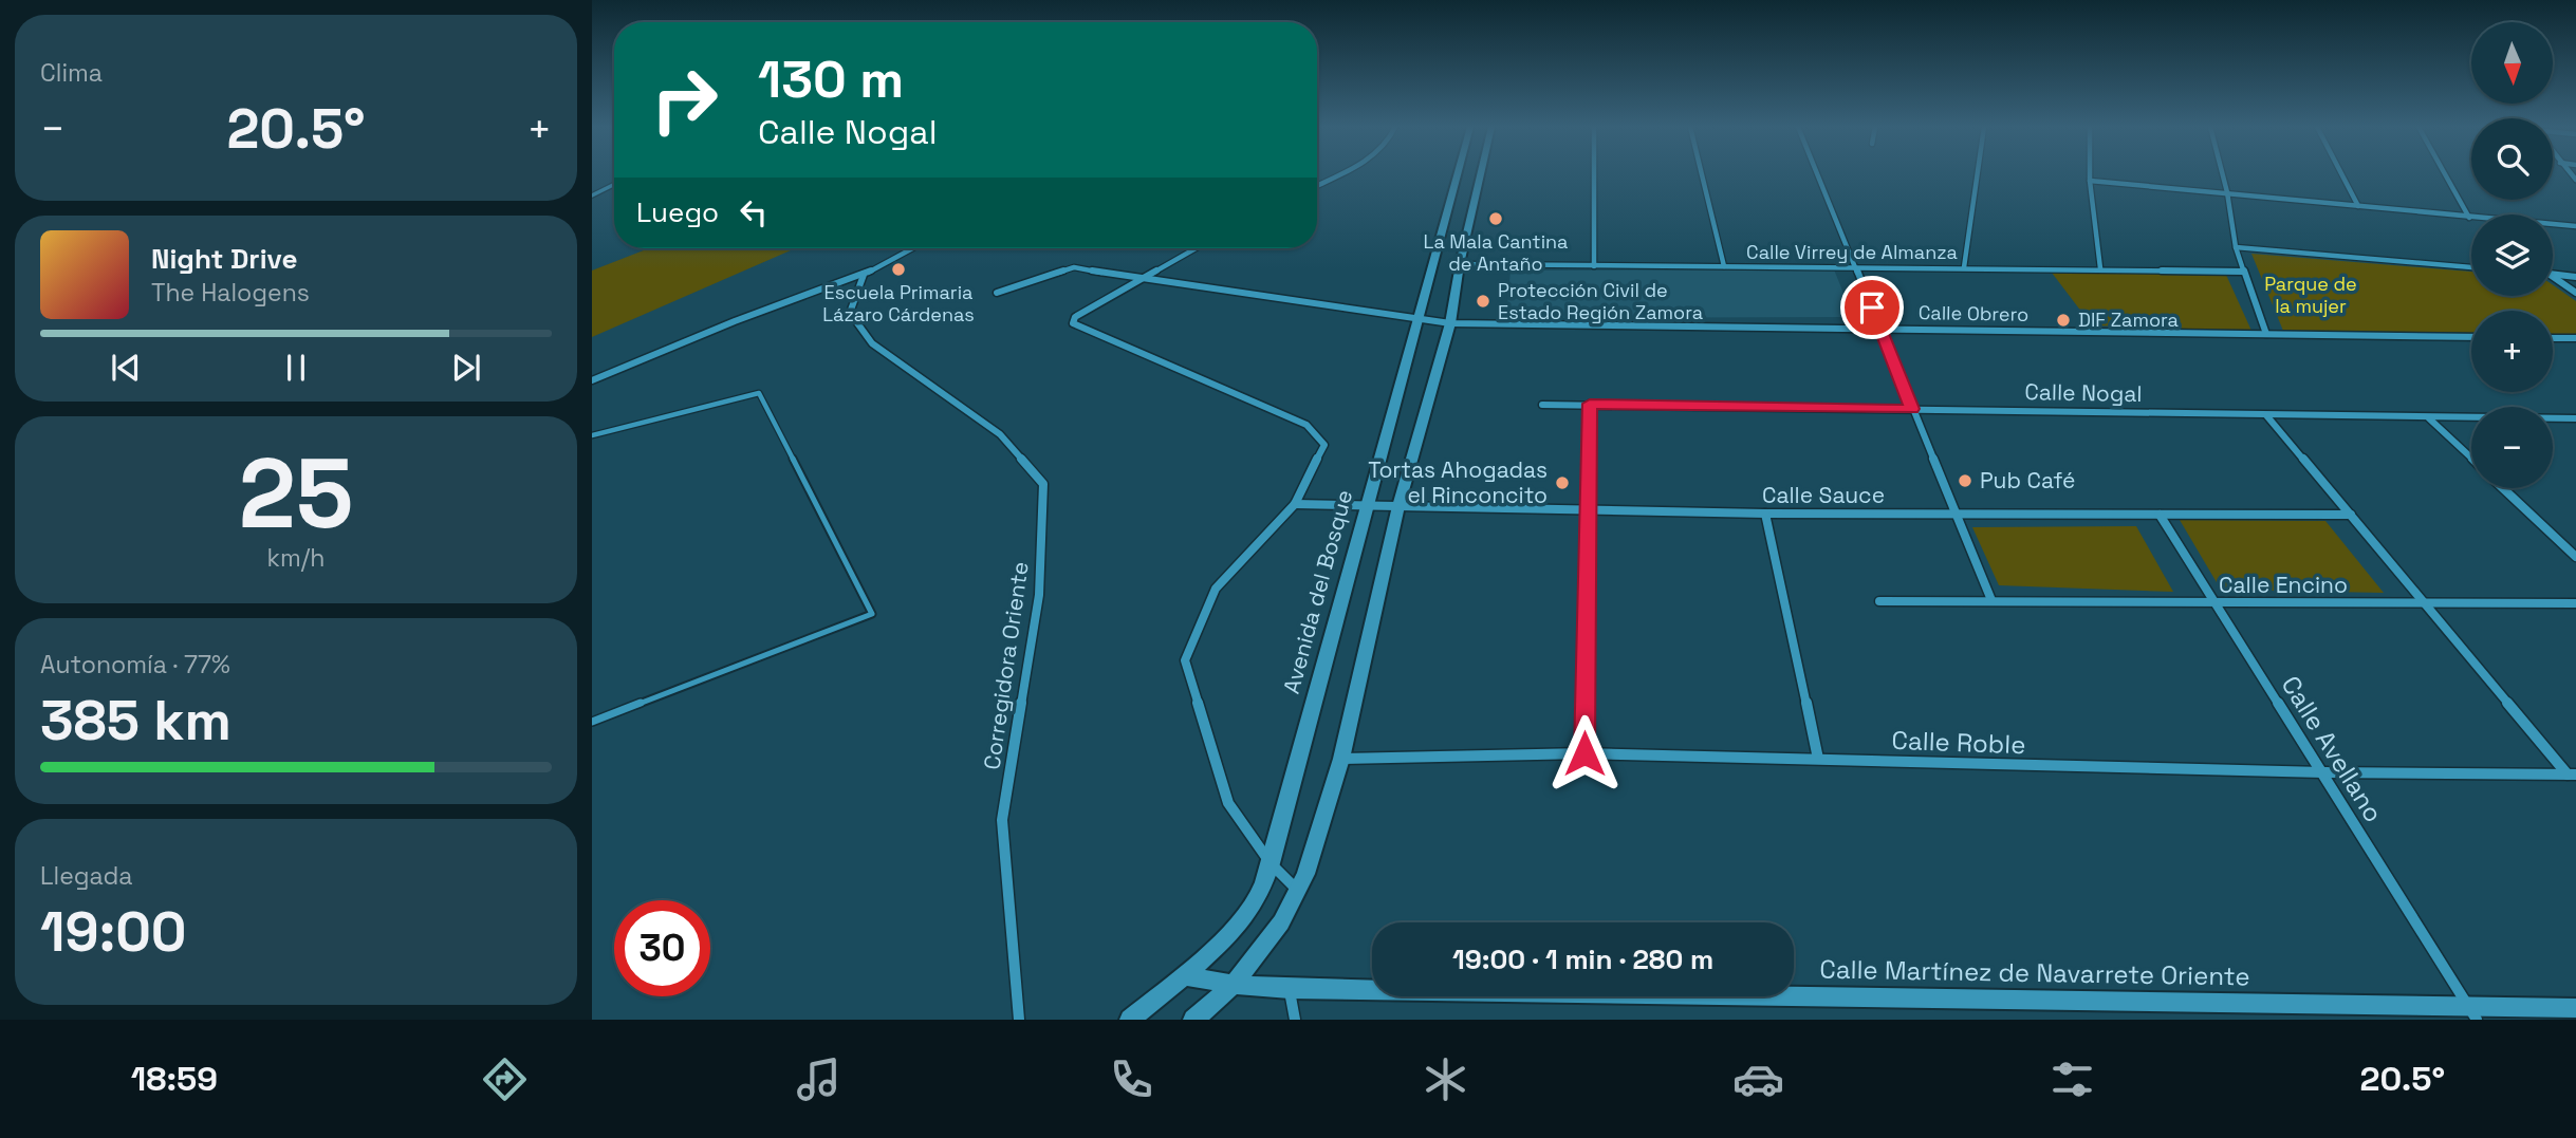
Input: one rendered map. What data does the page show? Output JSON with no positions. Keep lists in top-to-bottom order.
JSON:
{
  "streets": {
    "street": [
      "Calle Virrey de Almanza",
      "Calle Obrero",
      "Calle Nogal",
      "Calle Sauce",
      "Calle Encino",
      "Avenida del Bosque",
      "Corregidora Oriente",
      "Calle Roble",
      "Calle Avellano",
      "Calle Martínez de Navarrete Oriente"
    ]
  },
  "crossings": [
    ["Calle Obrero", "Avenida del Bosque"],
    ["Calle Sauce", "Avenida del Bosque"],
    ["Calle Sauce", "Calle Avellano"],
    ["Calle Encino", "Calle Avellano"],
    ["Avenida del Bosque", "Calle Martínez de Navarrete Oriente"],
    ["Calle Roble", "Calle Avellano"],
    ["Calle Avellano", "Calle Martínez de Navarrete Oriente"]
  ],
  "parks": ["Parque de la mujer"],
  "places": [
    "La Mala Cantina de Antaño",
    "Escuela Primaria Lázaro Cárdenas",
    "Protección Civil de Estado Región Zamora",
    "DIF Zamora",
    "Pub Café",
    "Tortas Ahogadas el Rinconcito"
  ],
  "north": "bottom",
  "page": {
    "tile": [
      "Clima",
      ["25", "km/h"],
      ["Autonomía · 77%", "385 km"],
      ["Llegada", "19:00"]
    ],
    "map_buttons": ["+", "−"],
    "turn": ["130 m", "Calle Nogal"],
    "heat": ["−", "20.5°", "+"],
    "then": "Luego",
    "song": ["Night Drive", "The Halogens"],
    "limit": "30",
    "trip": "19:00 · 1 min · 280 m",
    "tabs": ["18:59", "20.5°"]
  }
}
